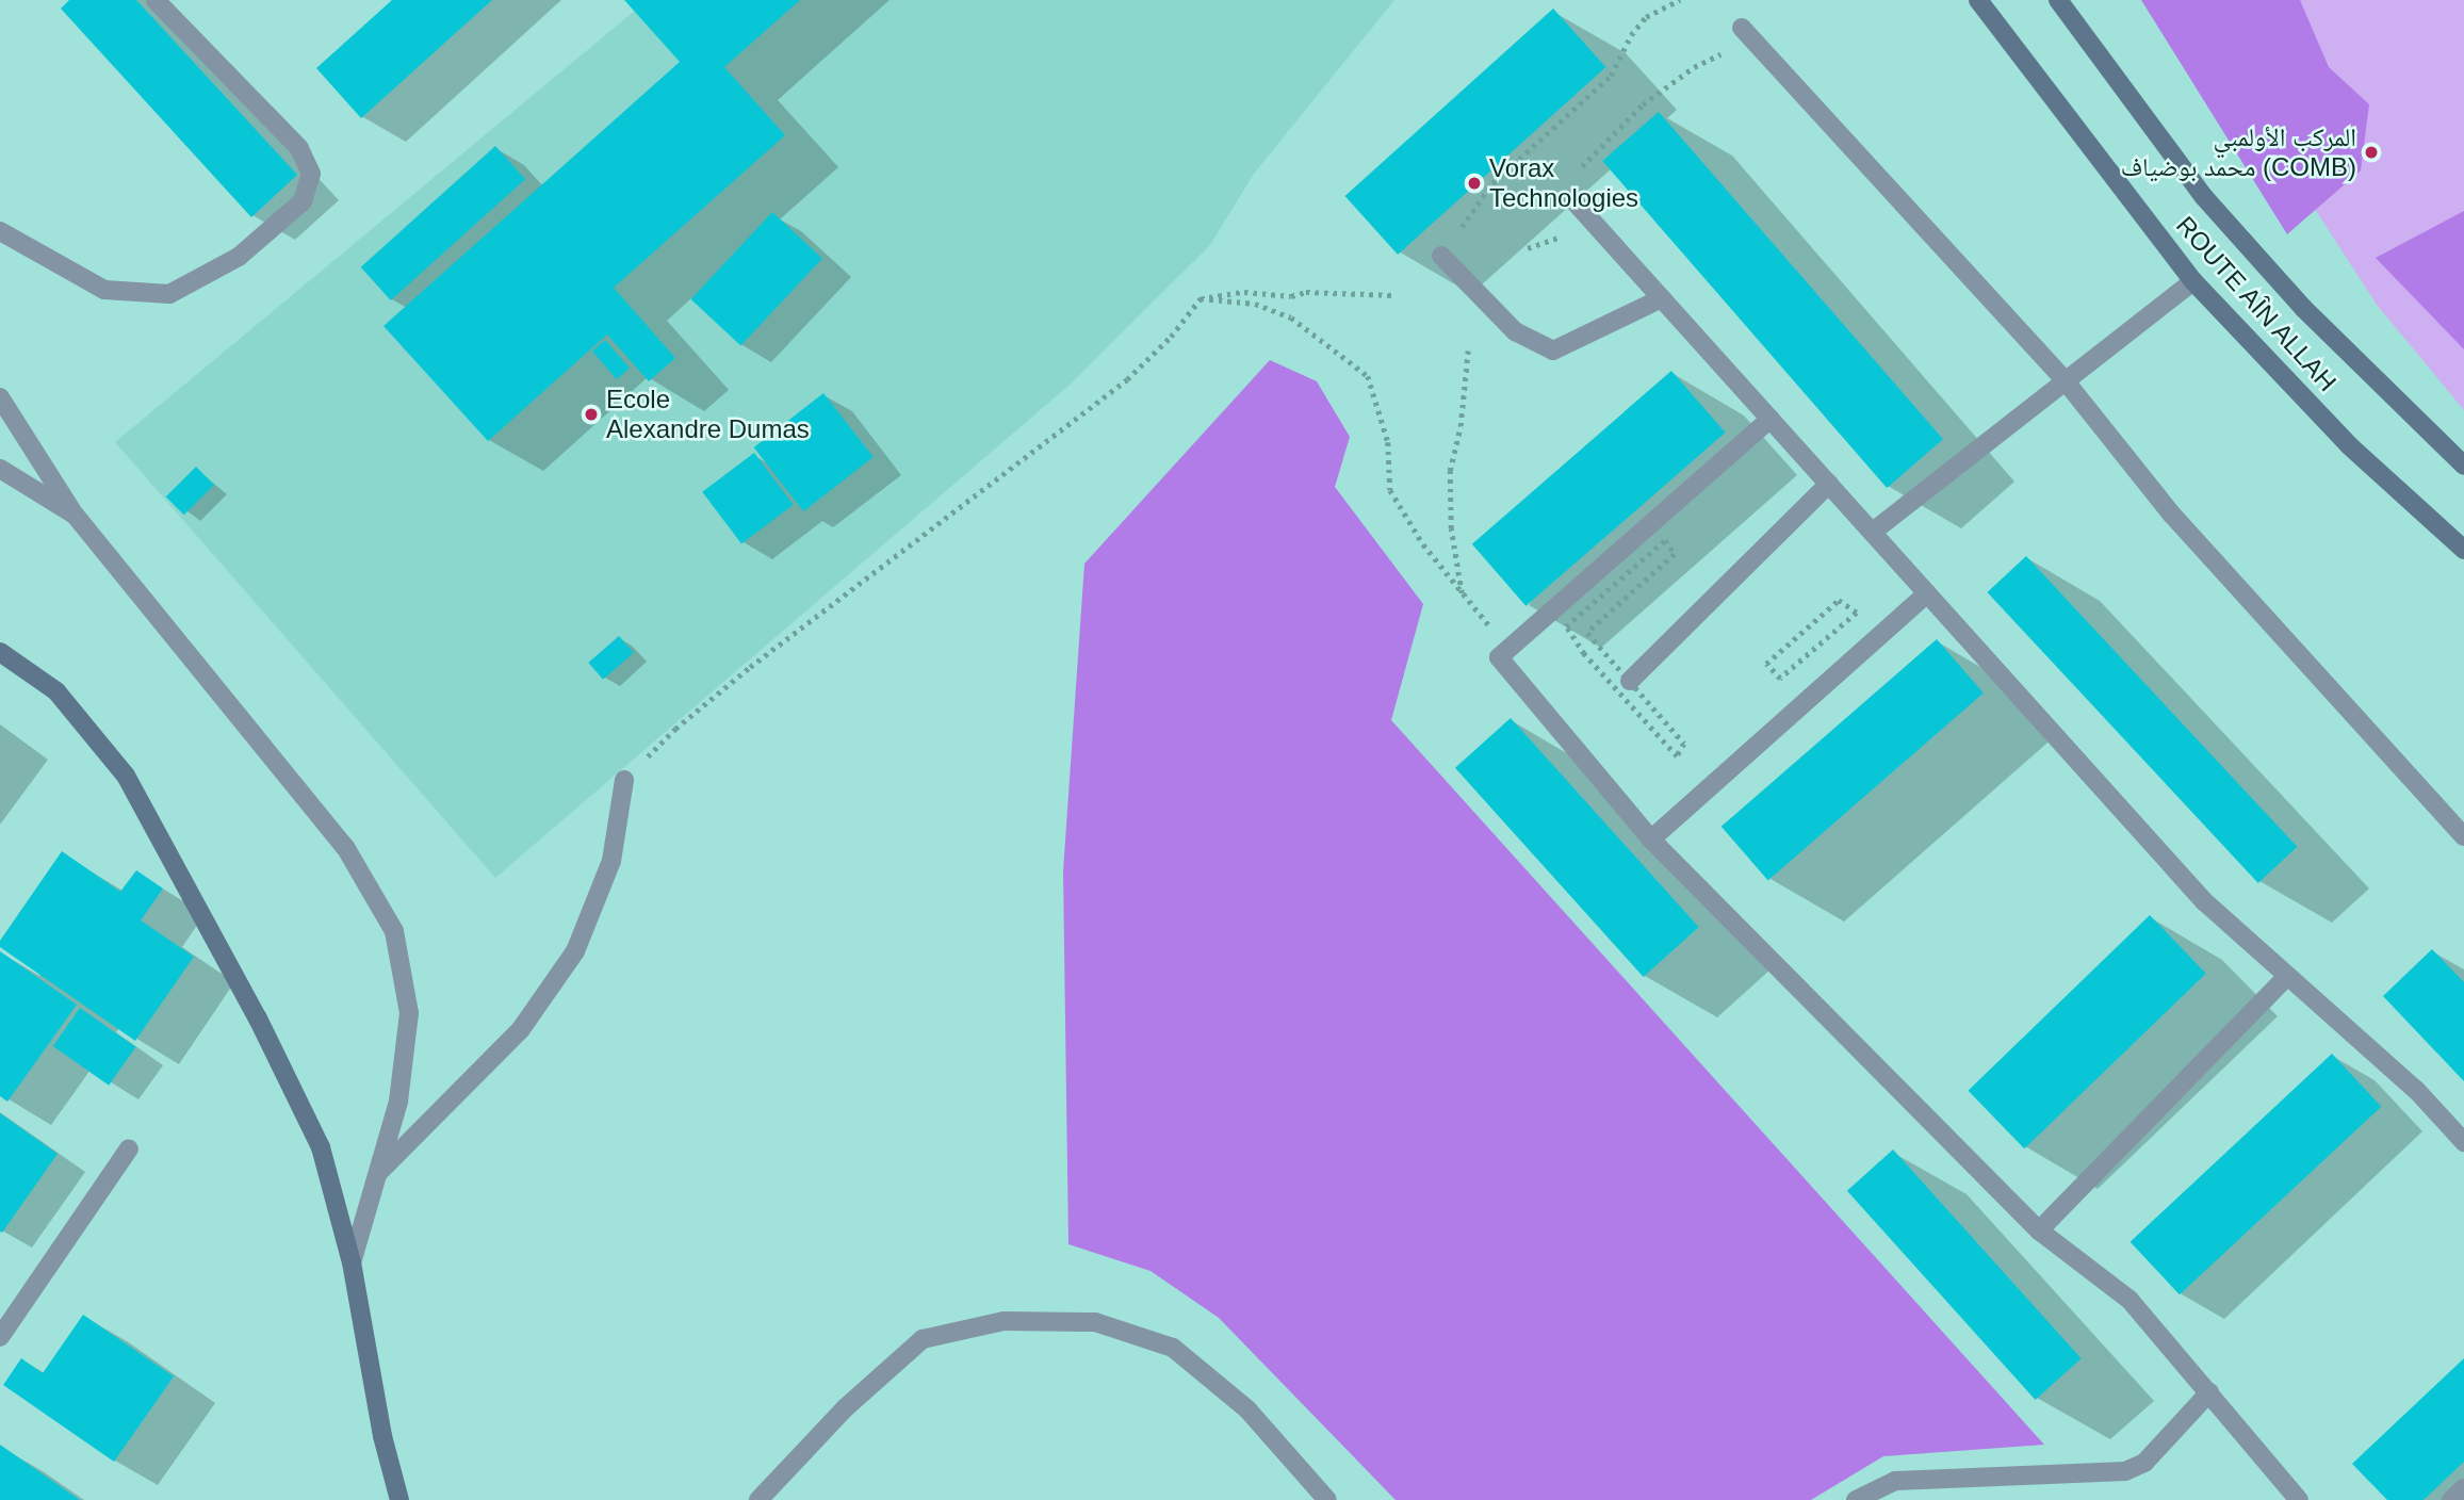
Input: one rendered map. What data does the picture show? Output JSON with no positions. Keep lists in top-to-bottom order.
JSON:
{
  "streets": {
    "main road": ["ROUTE AÎN ALLAH"]
  },
  "places": ["المركب الأولمبي محمد بوضياف (COMB)", "Vorax Technologies", "Ecole Alexandre Dumas"]
}
